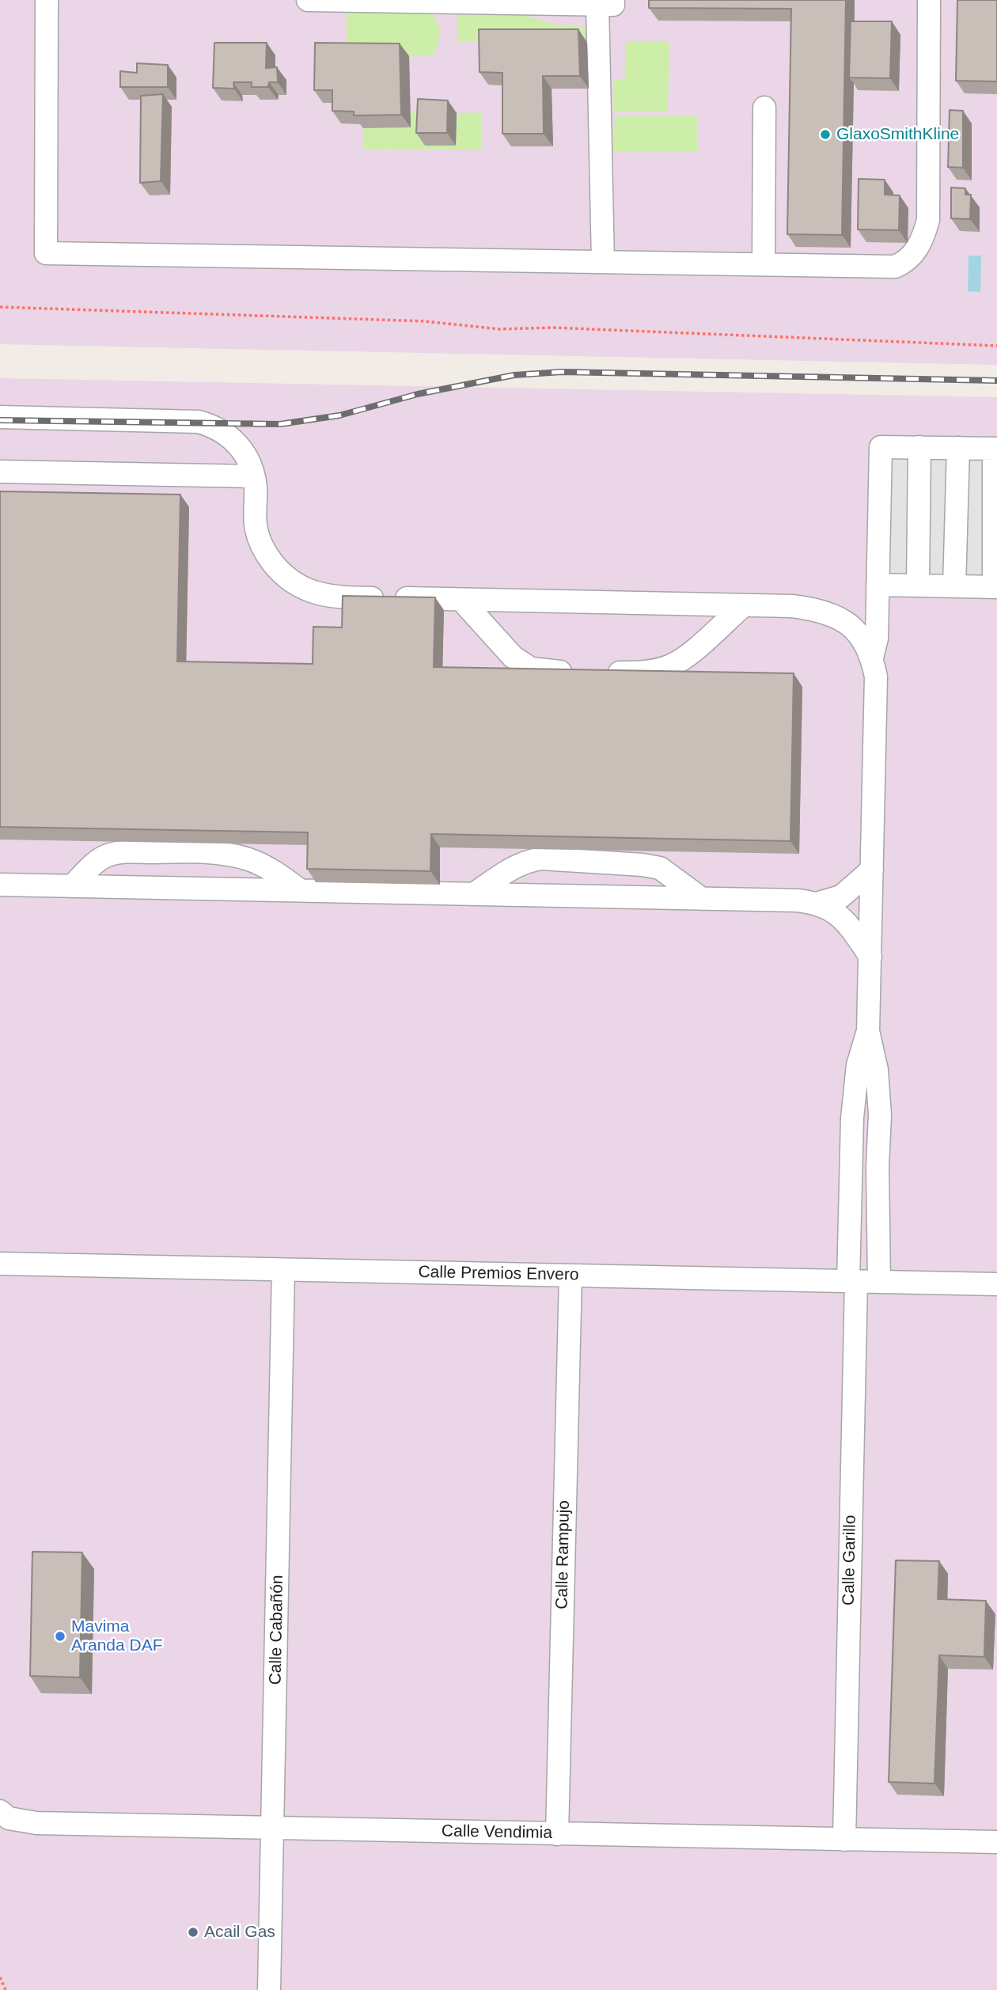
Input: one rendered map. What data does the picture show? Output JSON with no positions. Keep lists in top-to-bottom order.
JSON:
{
  "streets": {
    "street": [
      "Calle Premios Envero",
      "Calle Rampujo",
      "Calle Garillo",
      "Calle Cabañón",
      "Calle Vendimia"
    ]
  },
  "crossings": [
    ["Calle Premios Envero", "Calle Rampujo"],
    ["Calle Premios Envero", "Calle Garillo"],
    ["Calle Premios Envero", "Calle Cabañón"],
    ["Calle Rampujo", "Calle Vendimia"],
    ["Calle Garillo", "Calle Vendimia"],
    ["Calle Cabañón", "Calle Vendimia"]
  ],
  "places": ["GlaxoSmithKline", "Mavima Aranda DAF", "Acail Gas"]
}
